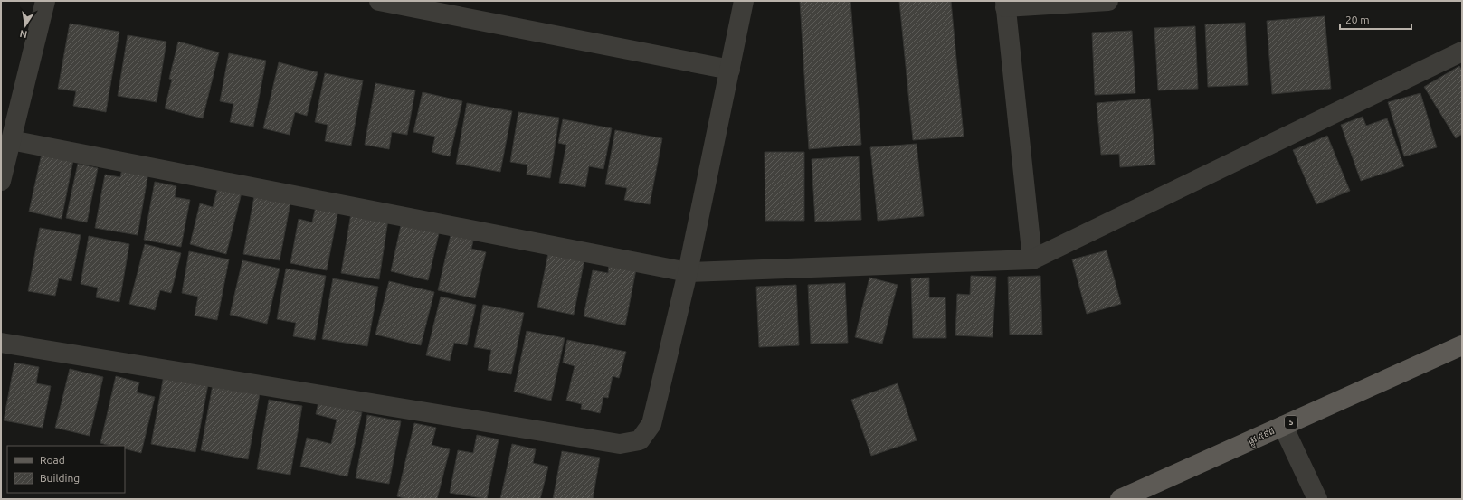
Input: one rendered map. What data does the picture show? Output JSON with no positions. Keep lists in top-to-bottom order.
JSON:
{
  "streets": {
    "main road": ["5", "ផ្លូវ ៥៩៨"]
  },
  "legend": ["Road", "Building"],
  "scale_bar": "20 m",
  "north": "bottom"
}
